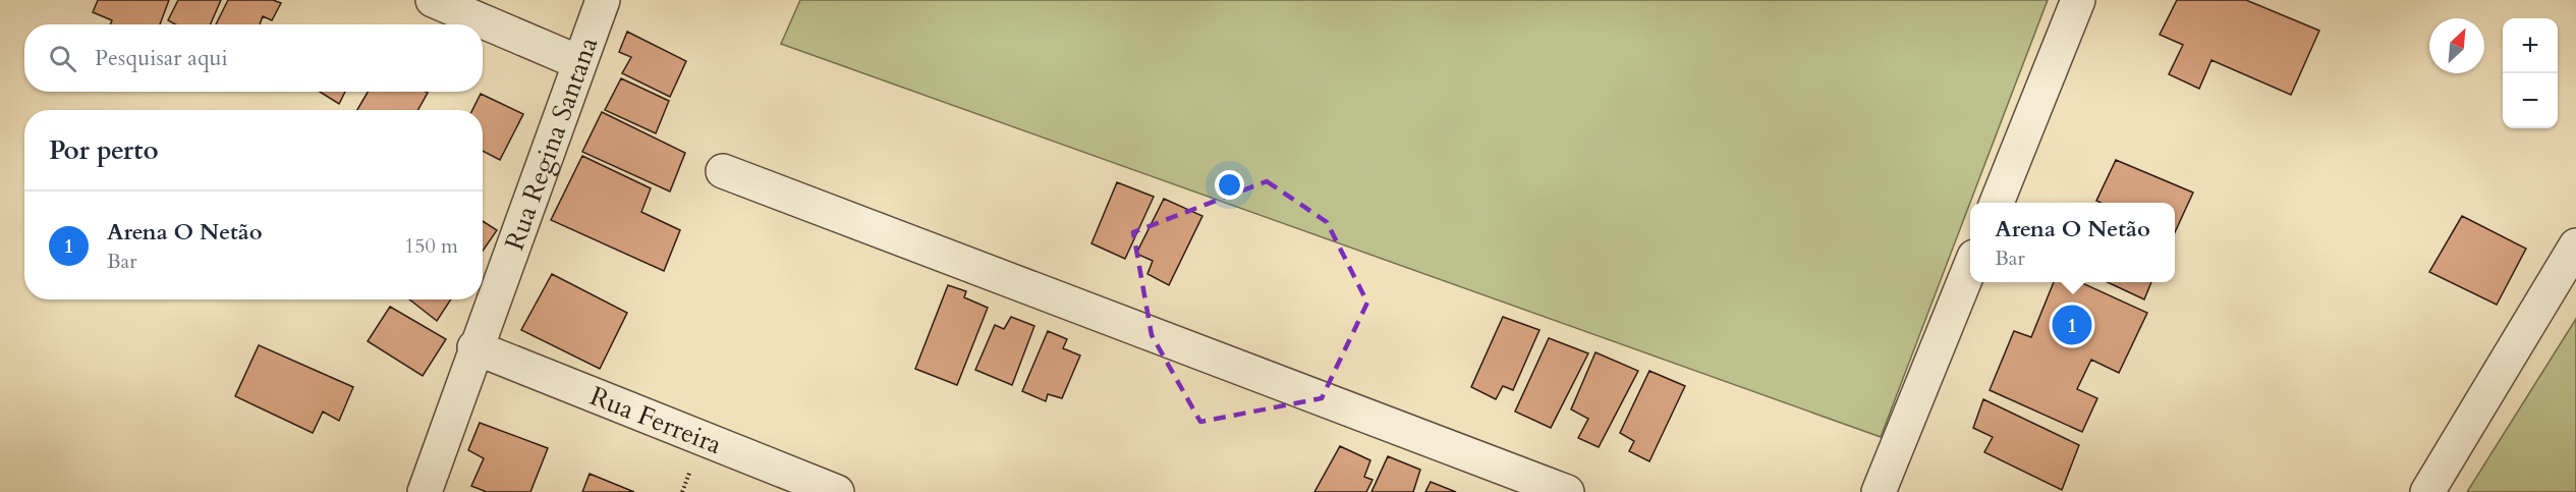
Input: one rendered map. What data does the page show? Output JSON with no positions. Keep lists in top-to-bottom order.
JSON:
{
  "streets": {
    "street": ["Rua Regina Santana", "Rua Ferreira"]
  },
  "crossings": [
    ["Rua Regina Santana", "Rua Ferreira"]
  ],
  "north": "top right",
  "page": {
    "map_buttons": ["+", "−"],
    "search": "Pesquisar aqui",
    "heading": "Por perto",
    "list": [
      {
        "mark": "1",
        "name": "Arena O Netão",
        "note": "Bar",
        "value": "150 m"
      }
    ],
    "popup": ["Arena O Netão", "Bar"],
    "pins": "1"
  }
}
